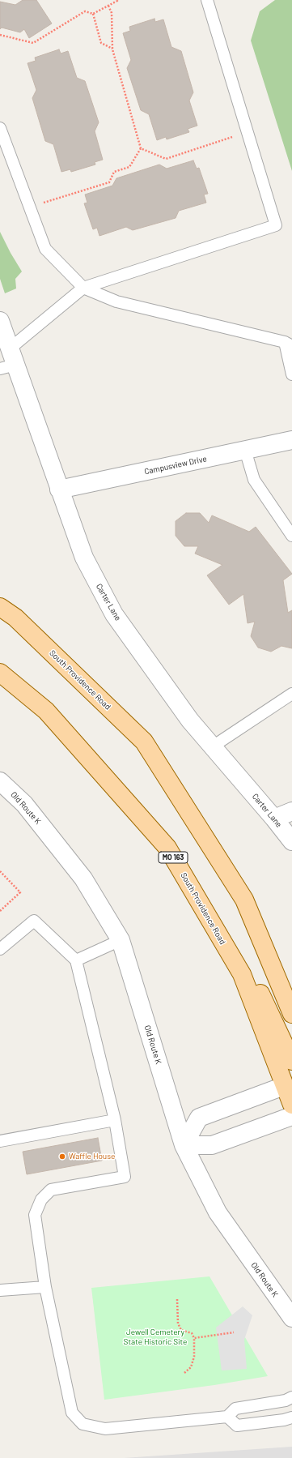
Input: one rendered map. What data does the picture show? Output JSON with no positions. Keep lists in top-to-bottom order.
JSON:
{
  "streets": {
    "main road": ["South Providence Road", "MO 163"],
    "street": ["Campusview Drive", "Carter Lane", "Old Route K"]
  },
  "crossings": [
    ["Campusview Drive", "Carter Lane"]
  ],
  "parks": ["Jewell Cemetery State Historic Site"],
  "places": ["Waffle House"]
}
